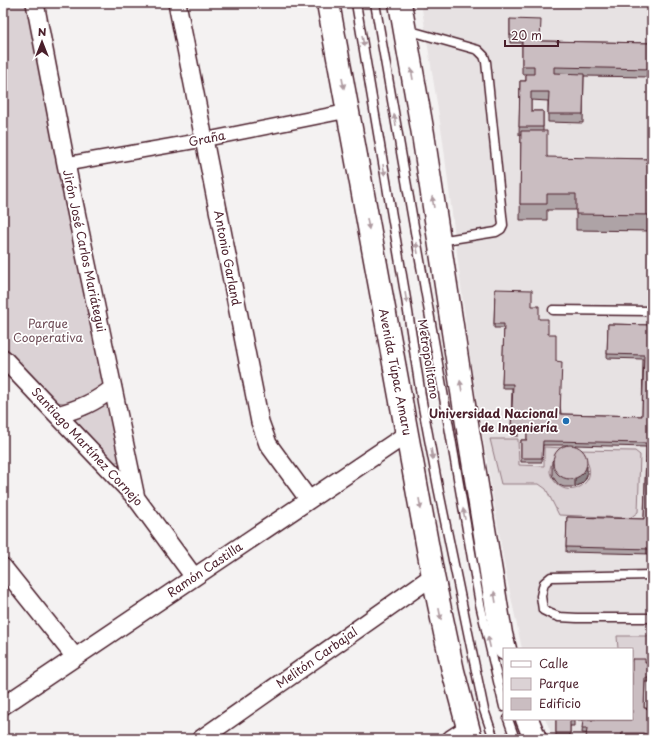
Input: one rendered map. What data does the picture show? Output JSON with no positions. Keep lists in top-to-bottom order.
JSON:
{
  "streets": {
    "main road": ["Avenida Túpac Amaru"],
    "street": [
      "Graña",
      "Jirón José Carlos Mariátegui",
      "Antonio Garland",
      "Santiago Martínez Cornejo",
      "Ramón Castilla",
      "Melitón Carbajal"
    ],
    "lane": ["Metropolitano"]
  },
  "crossings": [
    ["Graña", "Jirón José Carlos Mariátegui"],
    ["Graña", "Antonio Garland"],
    ["Graña", "Avenida Túpac Amaru"],
    ["Jirón José Carlos Mariátegui", "Santiago Martínez Cornejo"],
    ["Antonio Garland", "Ramón Castilla"],
    ["Avenida Túpac Amaru", "Ramón Castilla"],
    ["Avenida Túpac Amaru", "Melitón Carbajal"],
    ["Santiago Martínez Cornejo", "Ramón Castilla"]
  ],
  "parks": ["Parque Cooperativa"],
  "places": ["Universidad Nacional de Ingeniería"],
  "legend": ["Calle", "Parque", "Edificio"],
  "scale_bar": "20 m",
  "north": "top"
}
